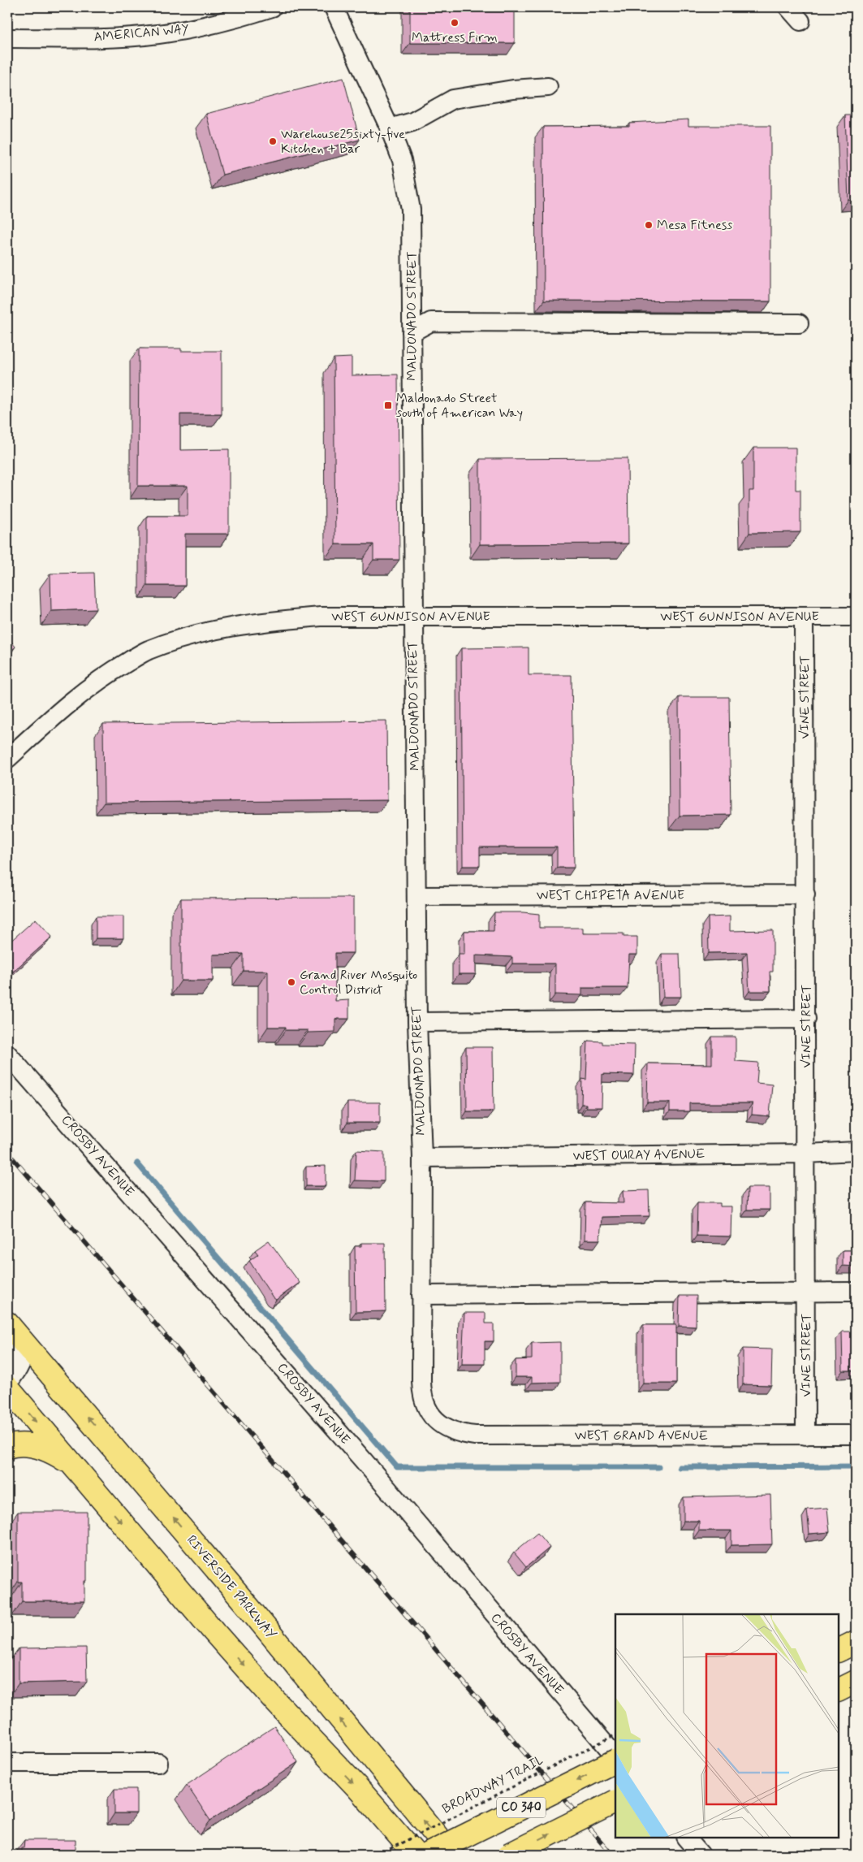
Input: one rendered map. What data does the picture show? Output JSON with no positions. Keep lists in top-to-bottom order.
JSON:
{
  "streets": {
    "main road": ["RIVERSIDE PARKWAY", "CO 340"],
    "street": [
      "AMERICAN WAY",
      "MALDONADO STREET",
      "WEST GUNNISON AVENUE",
      "VINE STREET",
      "WEST CHIPETA AVENUE",
      "WEST OURAY AVENUE",
      "CROSBY AVENUE",
      "WEST GRAND AVENUE"
    ],
    "path": ["BROADWAY TRAIL"]
  },
  "crossings": [
    ["MALDONADO STREET", "WEST GUNNISON AVENUE"],
    ["MALDONADO STREET", "WEST CHIPETA AVENUE"],
    ["MALDONADO STREET", "WEST OURAY AVENUE"],
    ["MALDONADO STREET", "WEST GRAND AVENUE"],
    ["WEST GUNNISON AVENUE", "VINE STREET"],
    ["VINE STREET", "WEST CHIPETA AVENUE"],
    ["VINE STREET", "WEST OURAY AVENUE"],
    ["VINE STREET", "WEST GRAND AVENUE"]
  ],
  "places": {
    "other": [
      "Mattress Firm",
      "Warehouse25sixty-five Kitchen + Bar",
      "Mesa Fitness",
      "Grand River Mosquito Control District"
    ],
    "transit": ["Maldonado Street south of American Way"]
  }
}
